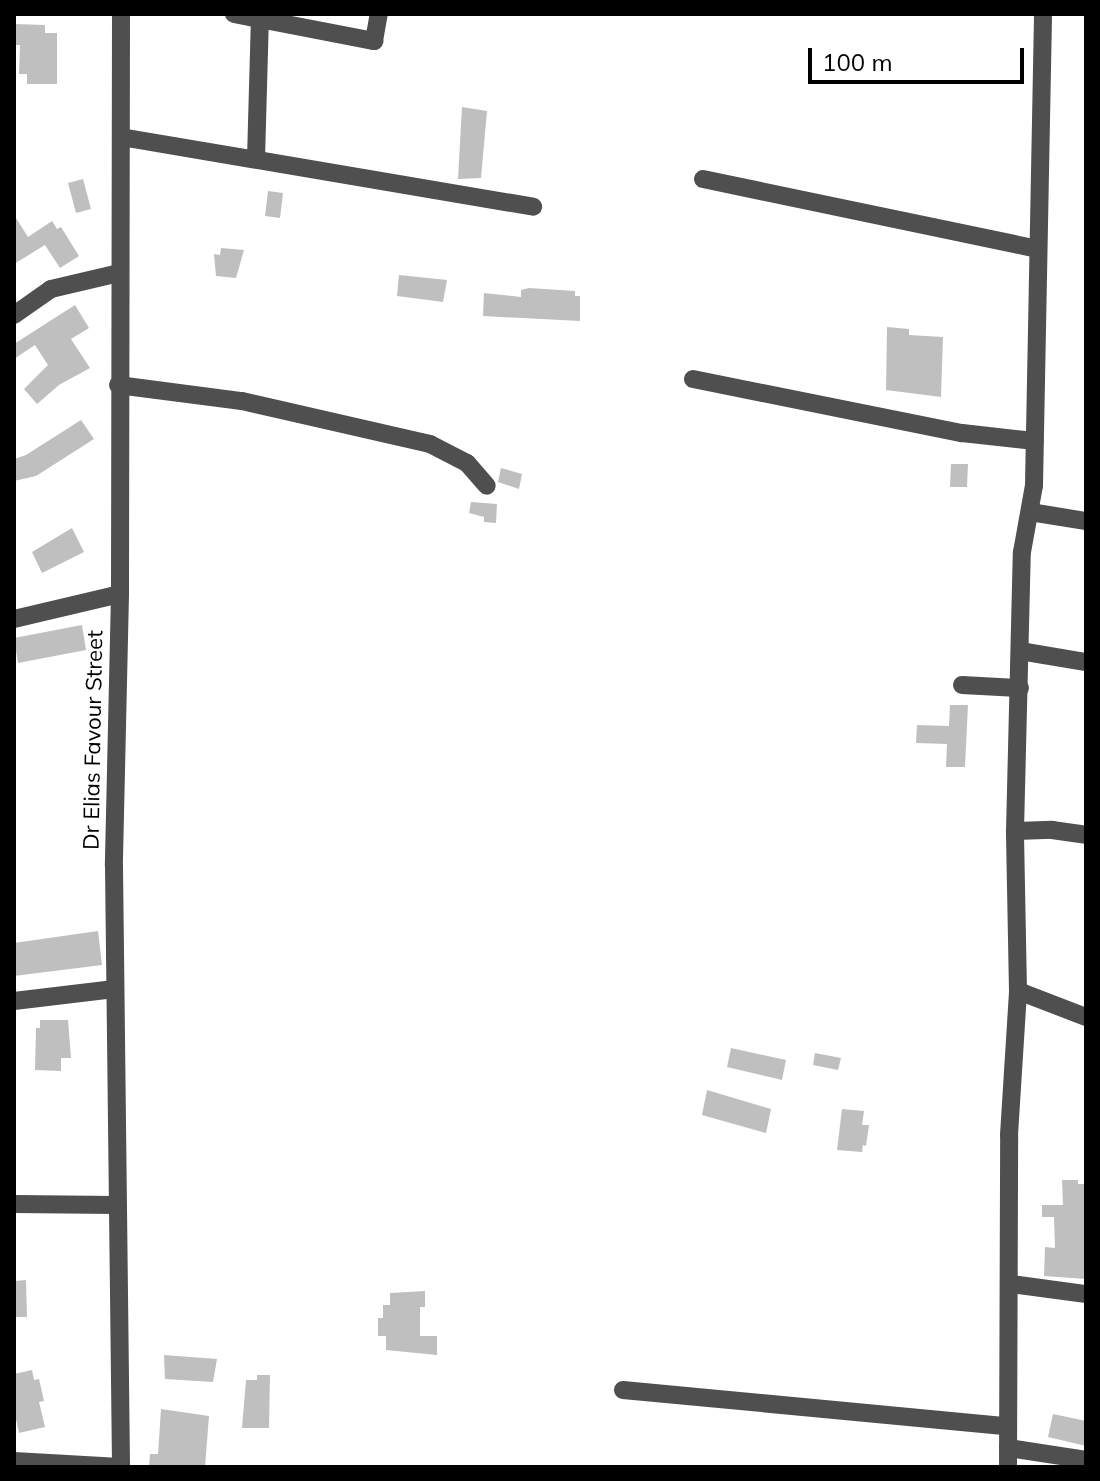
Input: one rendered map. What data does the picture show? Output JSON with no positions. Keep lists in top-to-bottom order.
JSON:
{
  "streets": {
    "street": ["Dr Elias Favour Street"]
  },
  "scale_bar": "100 m"
}
